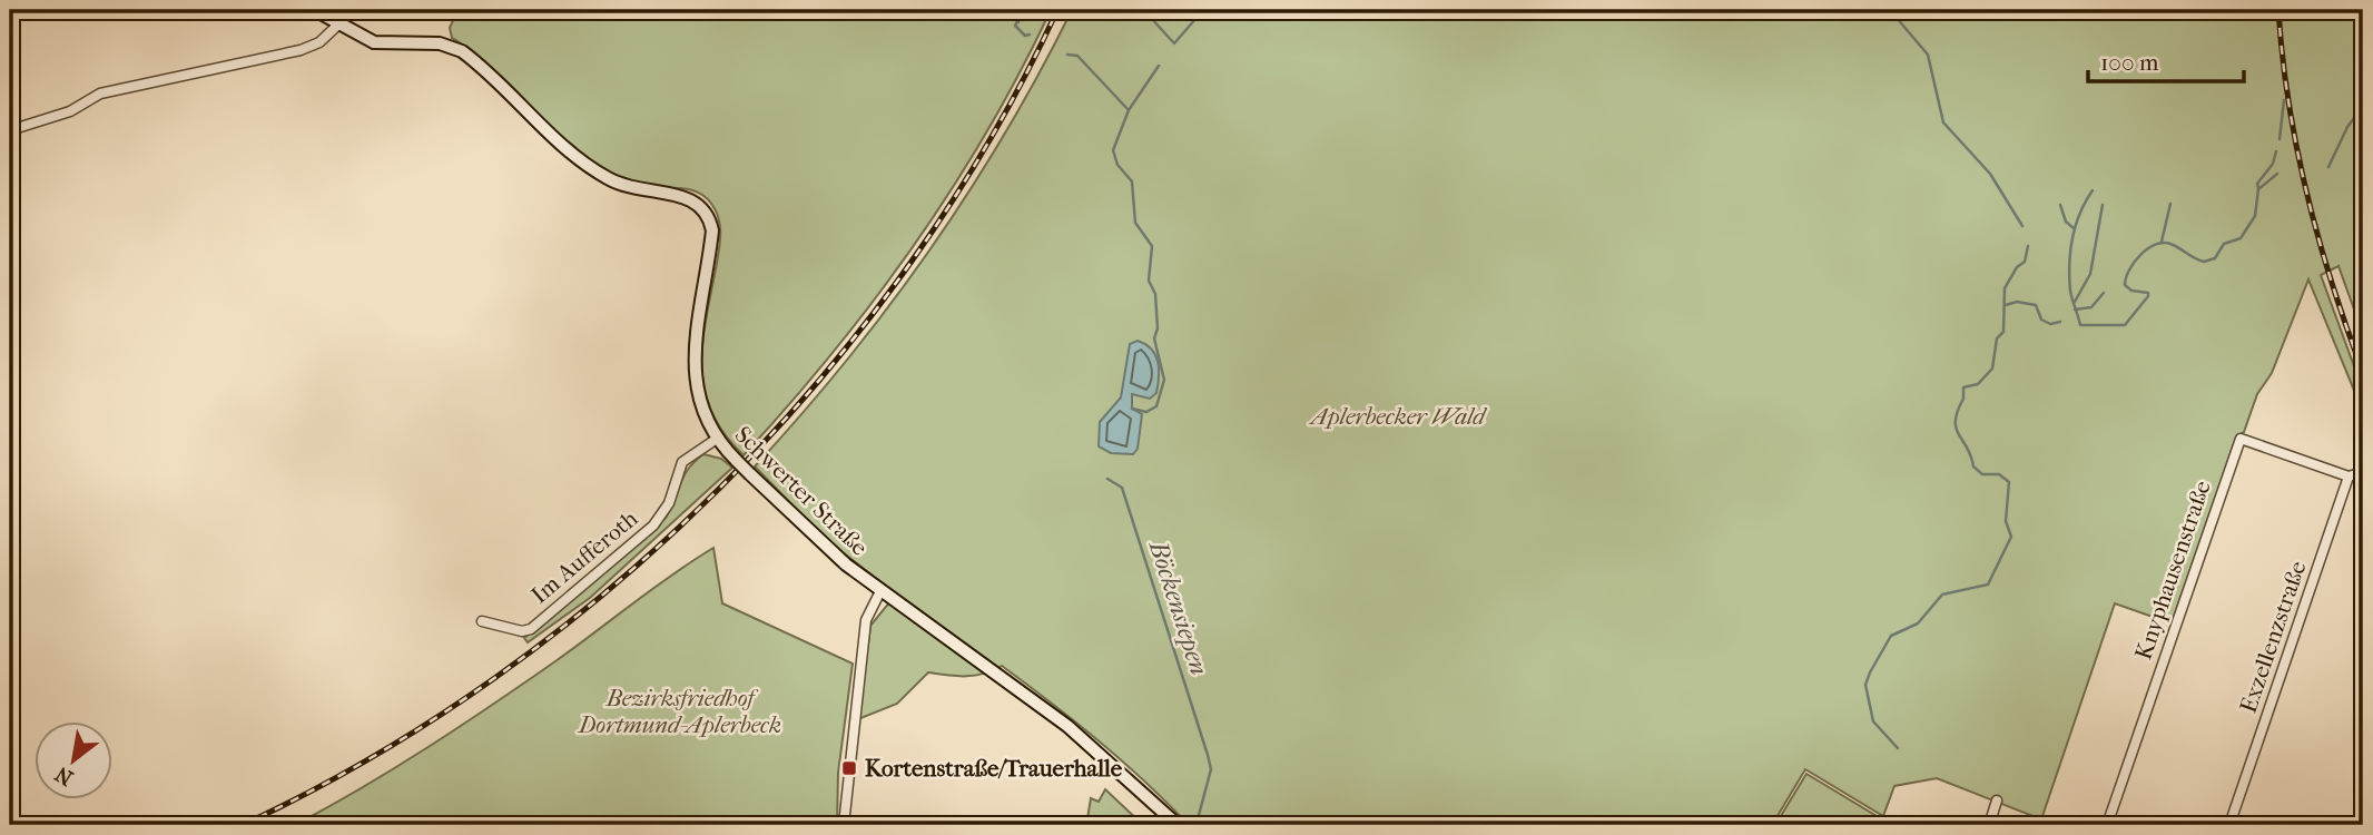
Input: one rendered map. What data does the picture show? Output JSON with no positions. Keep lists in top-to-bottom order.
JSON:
{
  "streets": {
    "street": [
      "Schwerter Straße",
      "Im Aufferoth",
      "Knyphausenstraße",
      "Exzellenzstraße"
    ]
  },
  "crossings": [
    ["Schwerter Straße", "Im Aufferoth"],
    ["Knyphausenstraße", "Exzellenzstraße"]
  ],
  "water": ["Böckensiepen"],
  "parks": ["Aplerbecker Wald", "Bezirksfriedhof Dortmund-Aplerbeck"],
  "places": {
    "transit": ["Kortenstraße/Trauerhalle"]
  },
  "scale_bar": "100 m",
  "north": "bottom left"
}
